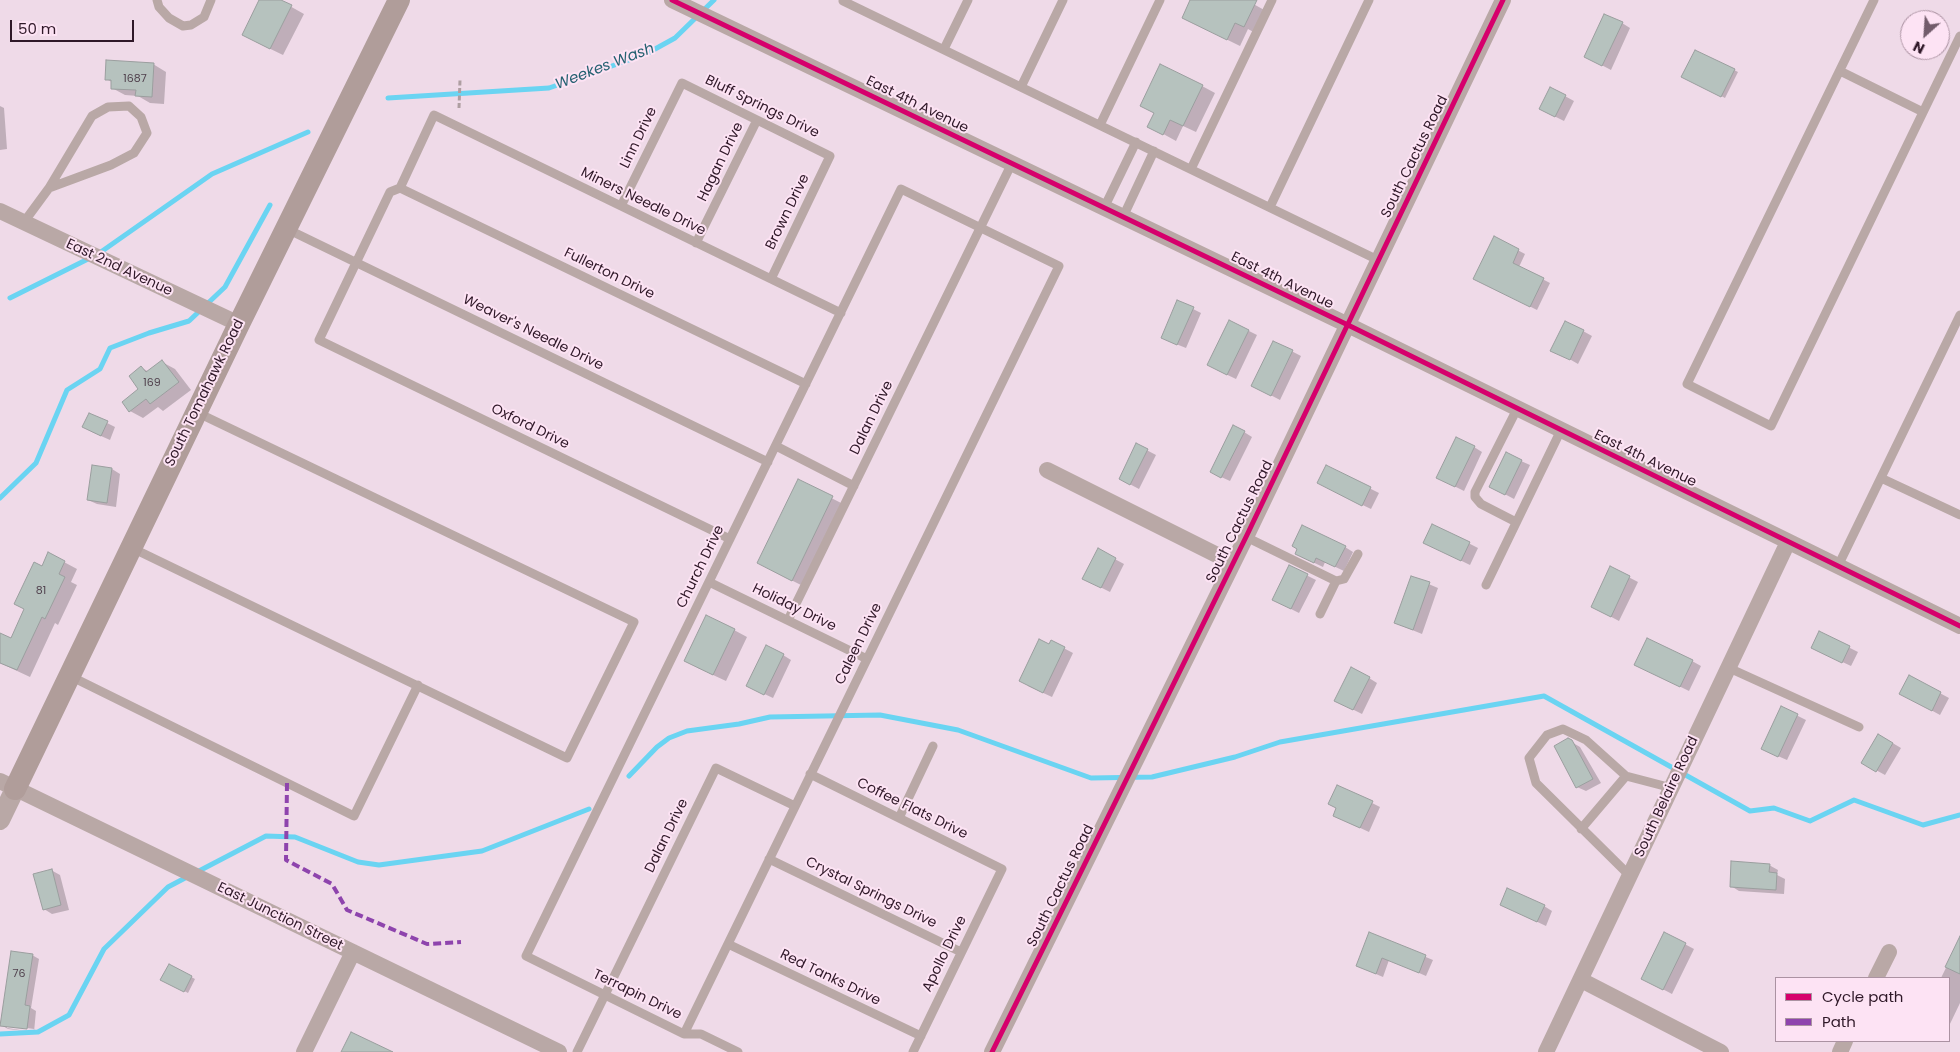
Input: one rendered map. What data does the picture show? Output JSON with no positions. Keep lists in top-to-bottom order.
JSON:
{
  "streets": {
    "main road": ["South Tomahawk Road"],
    "street": [
      "East 4th Avenue",
      "South Cactus Road",
      "East 2nd Avenue",
      "South Belaire Road",
      "East Junction Street"
    ],
    "lane": [
      "Bluff Springs Drive",
      "Linn Drive",
      "Hagan Drive",
      "Miners Needle Drive",
      "Brown Drive",
      "Fullerton Drive",
      "Weaver's Needle Drive",
      "Dalan Drive",
      "Oxford Drive",
      "Church Drive",
      "Holiday Drive",
      "Caleen Drive",
      "Coffee Flats Drive",
      "Crystal Springs Drive",
      "Apollo Drive",
      "Red Tanks Drive",
      "Terrapin Drive"
    ]
  },
  "crossings": [
    ["East 4th Avenue", "South Cactus Road"],
    ["East 4th Avenue", "Dalan Drive"],
    ["East 4th Avenue", "South Belaire Road"],
    ["Bluff Springs Drive", "Linn Drive"],
    ["Bluff Springs Drive", "Hagan Drive"],
    ["Bluff Springs Drive", "Brown Drive"],
    ["Linn Drive", "Miners Needle Drive"],
    ["Hagan Drive", "Miners Needle Drive"],
    ["Miners Needle Drive", "Brown Drive"],
    ["Miners Needle Drive", "Fullerton Drive"],
    ["Miners Needle Drive", "Church Drive"],
    ["East 2nd Avenue", "South Tomahawk Road"],
    ["Fullerton Drive", "Church Drive"],
    ["Weaver's Needle Drive", "South Tomahawk Road"],
    ["Weaver's Needle Drive", "Oxford Drive"],
    ["Weaver's Needle Drive", "Church Drive"],
    ["South Tomahawk Road", "East Junction Street"],
    ["Dalan Drive", "Church Drive"],
    ["Dalan Drive", "Holiday Drive"],
    ["Dalan Drive", "Caleen Drive"],
    ["Dalan Drive", "Terrapin Drive"],
    ["Oxford Drive", "Church Drive"],
    ["Church Drive", "Holiday Drive"],
    ["Church Drive", "Caleen Drive"],
    ["Church Drive", "Terrapin Drive"],
    ["Holiday Drive", "Caleen Drive"],
    ["Caleen Drive", "Coffee Flats Drive"],
    ["Caleen Drive", "Crystal Springs Drive"],
    ["Caleen Drive", "Red Tanks Drive"],
    ["Caleen Drive", "Terrapin Drive"],
    ["Coffee Flats Drive", "Apollo Drive"],
    ["Crystal Springs Drive", "Apollo Drive"],
    ["Apollo Drive", "Red Tanks Drive"]
  ],
  "water": ["Weekes Wash"],
  "house_numbers": [
    "1687",
    "169",
    "81",
    "76"
  ],
  "legend": ["Cycle path", "Path"],
  "scale_bar": "50 m",
  "north": "bottom left"
}
